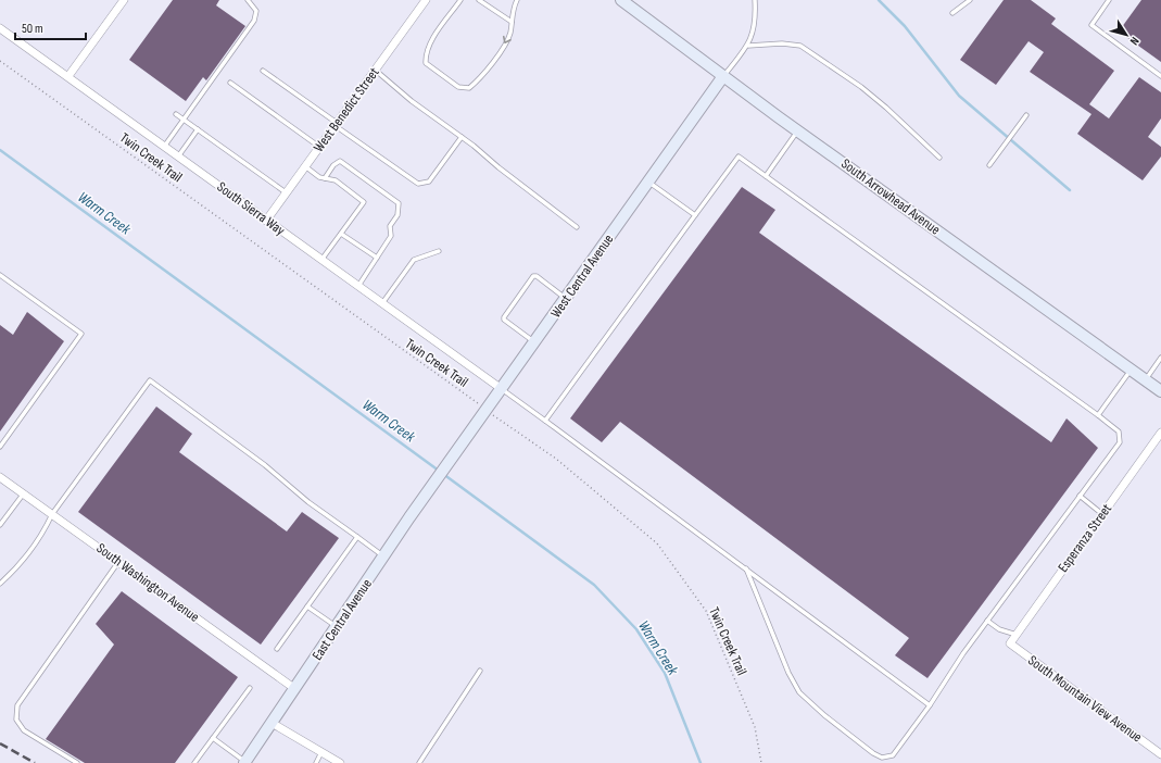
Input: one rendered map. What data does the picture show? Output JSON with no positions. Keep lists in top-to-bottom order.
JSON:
{
  "streets": {
    "street": [
      "West Benedict Street",
      "South Arrowhead Avenue",
      "South Sierra Way",
      "West Central Avenue",
      "Esperanza Street",
      "South Washington Avenue",
      "East Central Avenue",
      "South Mountain View Avenue"
    ],
    "path": ["Twin Creek Trail"]
  },
  "crossings": [
    ["West Benedict Street", "South Sierra Way"],
    ["Twin Creek Trail", "West Central Avenue"],
    ["South Arrowhead Avenue", "West Central Avenue"],
    ["South Sierra Way", "West Central Avenue"],
    ["West Central Avenue", "East Central Avenue"],
    ["Esperanza Street", "South Mountain View Avenue"],
    ["South Washington Avenue", "East Central Avenue"]
  ],
  "water": ["Warm Creek"],
  "scale_bar": "50 m",
  "north": "bottom right"
}
